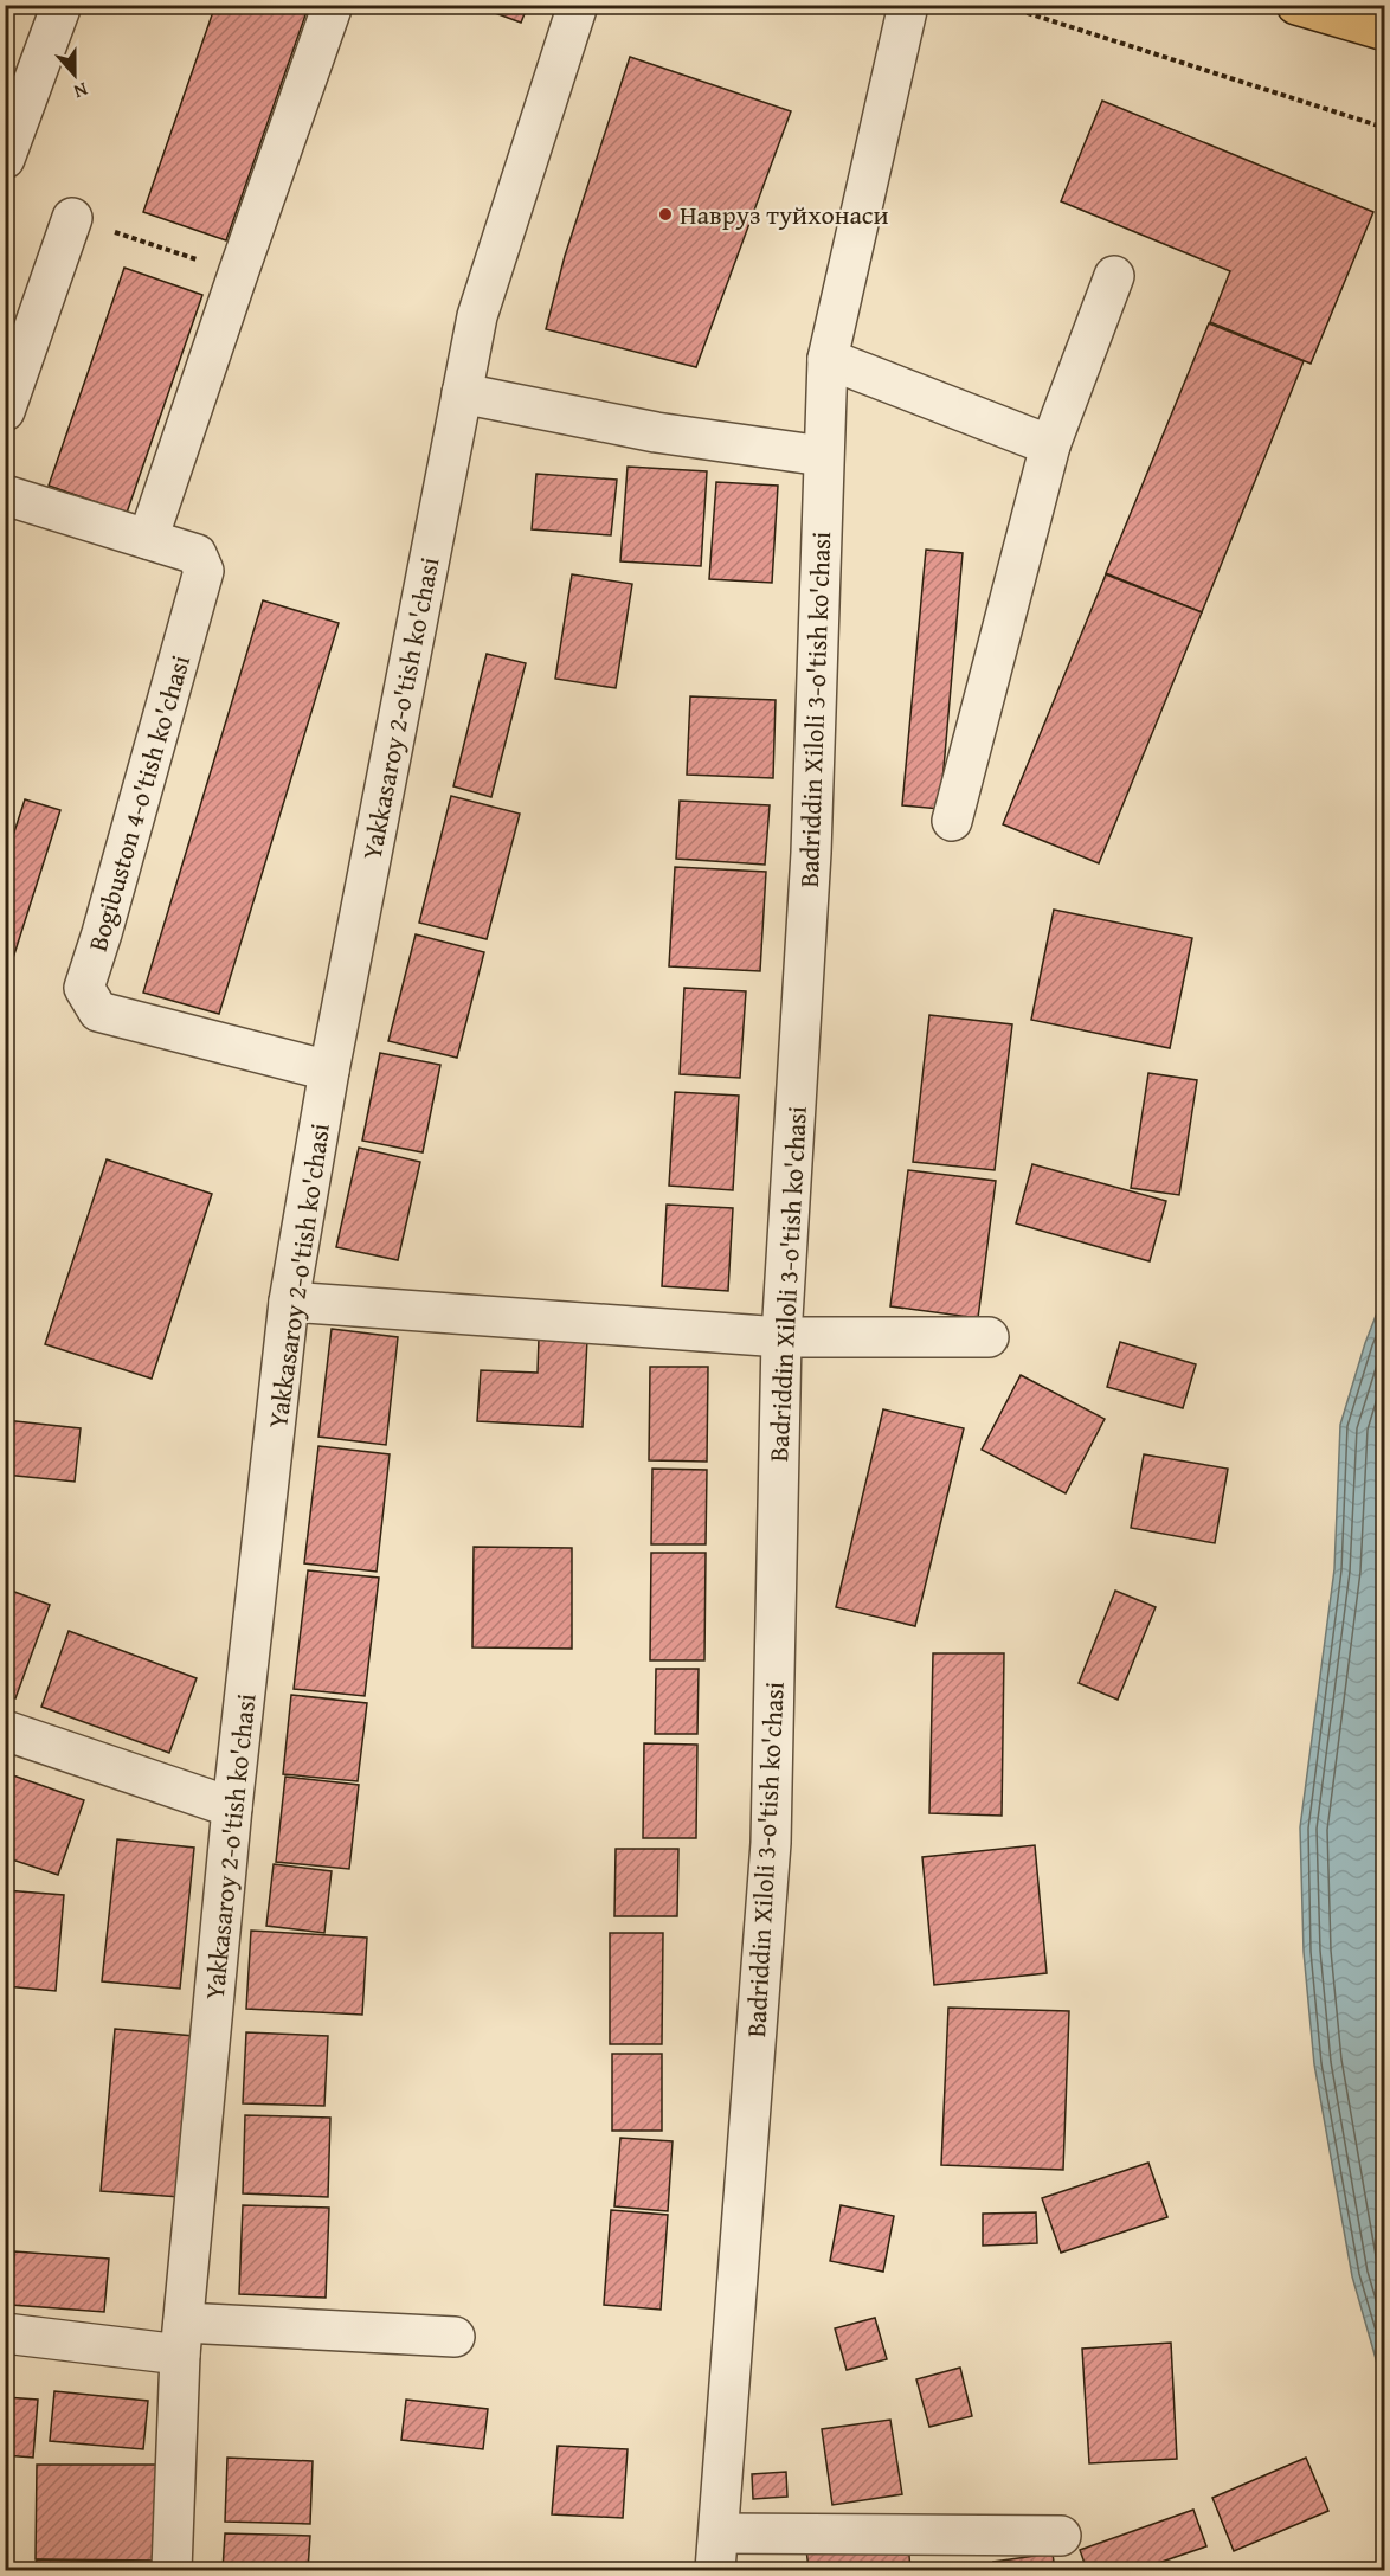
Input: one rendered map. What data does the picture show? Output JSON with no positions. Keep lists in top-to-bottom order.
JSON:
{
  "streets": {
    "street": ["Yakkasaroy 2-o'tish ko'chasi", "Badriddin Xiloli 3-o'tish ko'chasi", "Bogibuston 4-o'tish ko'chasi"]
  },
  "crossings": [
    ["Yakkasaroy 2-o'tish ko'chasi", "Bogibuston 4-o'tish ko'chasi"]
  ],
  "places": ["Навруз туйхонаси"],
  "north": "bottom"
}
